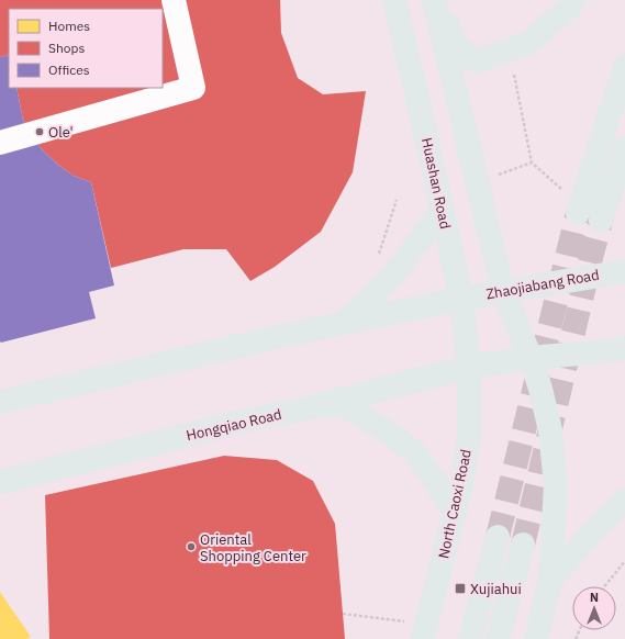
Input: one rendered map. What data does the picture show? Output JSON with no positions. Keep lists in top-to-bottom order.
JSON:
{
  "streets": {
    "main road": [
      "Huashan Road",
      "Zhaojiabang Road",
      "Hongqiao Road",
      "North Caoxi Road"
    ]
  },
  "crossings": [
    ["Huashan Road", "Zhaojiabang Road"],
    ["Huashan Road", "Hongqiao Road"],
    ["Huashan Road", "North Caoxi Road"],
    ["Hongqiao Road", "North Caoxi Road"]
  ],
  "places": {
    "other": ["Ole'", "Oriental Shopping Center"],
    "transit": ["Xujiahui"]
  },
  "legend": ["Homes", "Shops", "Offices"],
  "north": "top"
}
